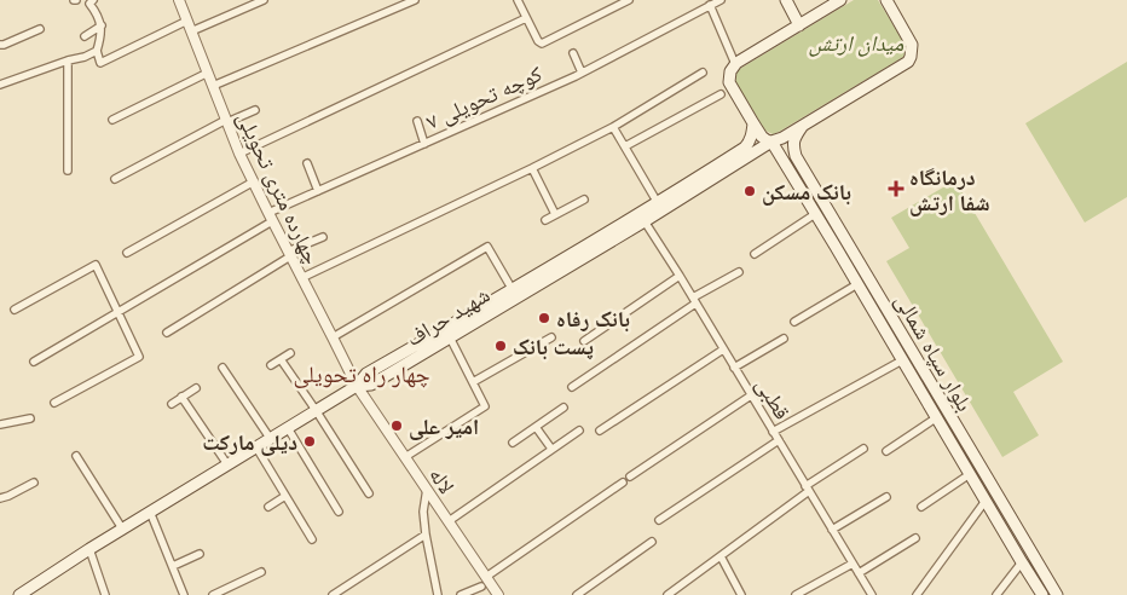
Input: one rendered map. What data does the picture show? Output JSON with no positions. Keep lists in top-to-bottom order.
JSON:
{
  "streets": {
    "main road": ["شهید حراف", "بلوار سپاه شمالی"],
    "street": [
      "کوچه تحویلی ۷",
      "چهارده متری تحویلی",
      "قطبی",
      "لاله"
    ]
  },
  "crossings": [
    ["کوچه تحویلی ۷", "چهارده متری تحویلی"],
    ["چهارده متری تحویلی", "لاله"],
    ["شهید حراف", "بلوار سپاه شمالی"],
    ["شهید حراف", "قطبی"]
  ],
  "districts": ["چهار راه تحویلی"],
  "parks": ["میدان ارتش"],
  "places": {
    "health": ["درمانگاه شفا ارتش"],
    "other": [
      "بانک مسکن",
      "بانک رفاه",
      "پست بانک",
      "امیر علی",
      "دیلی مارکت"
    ]
  }
}
